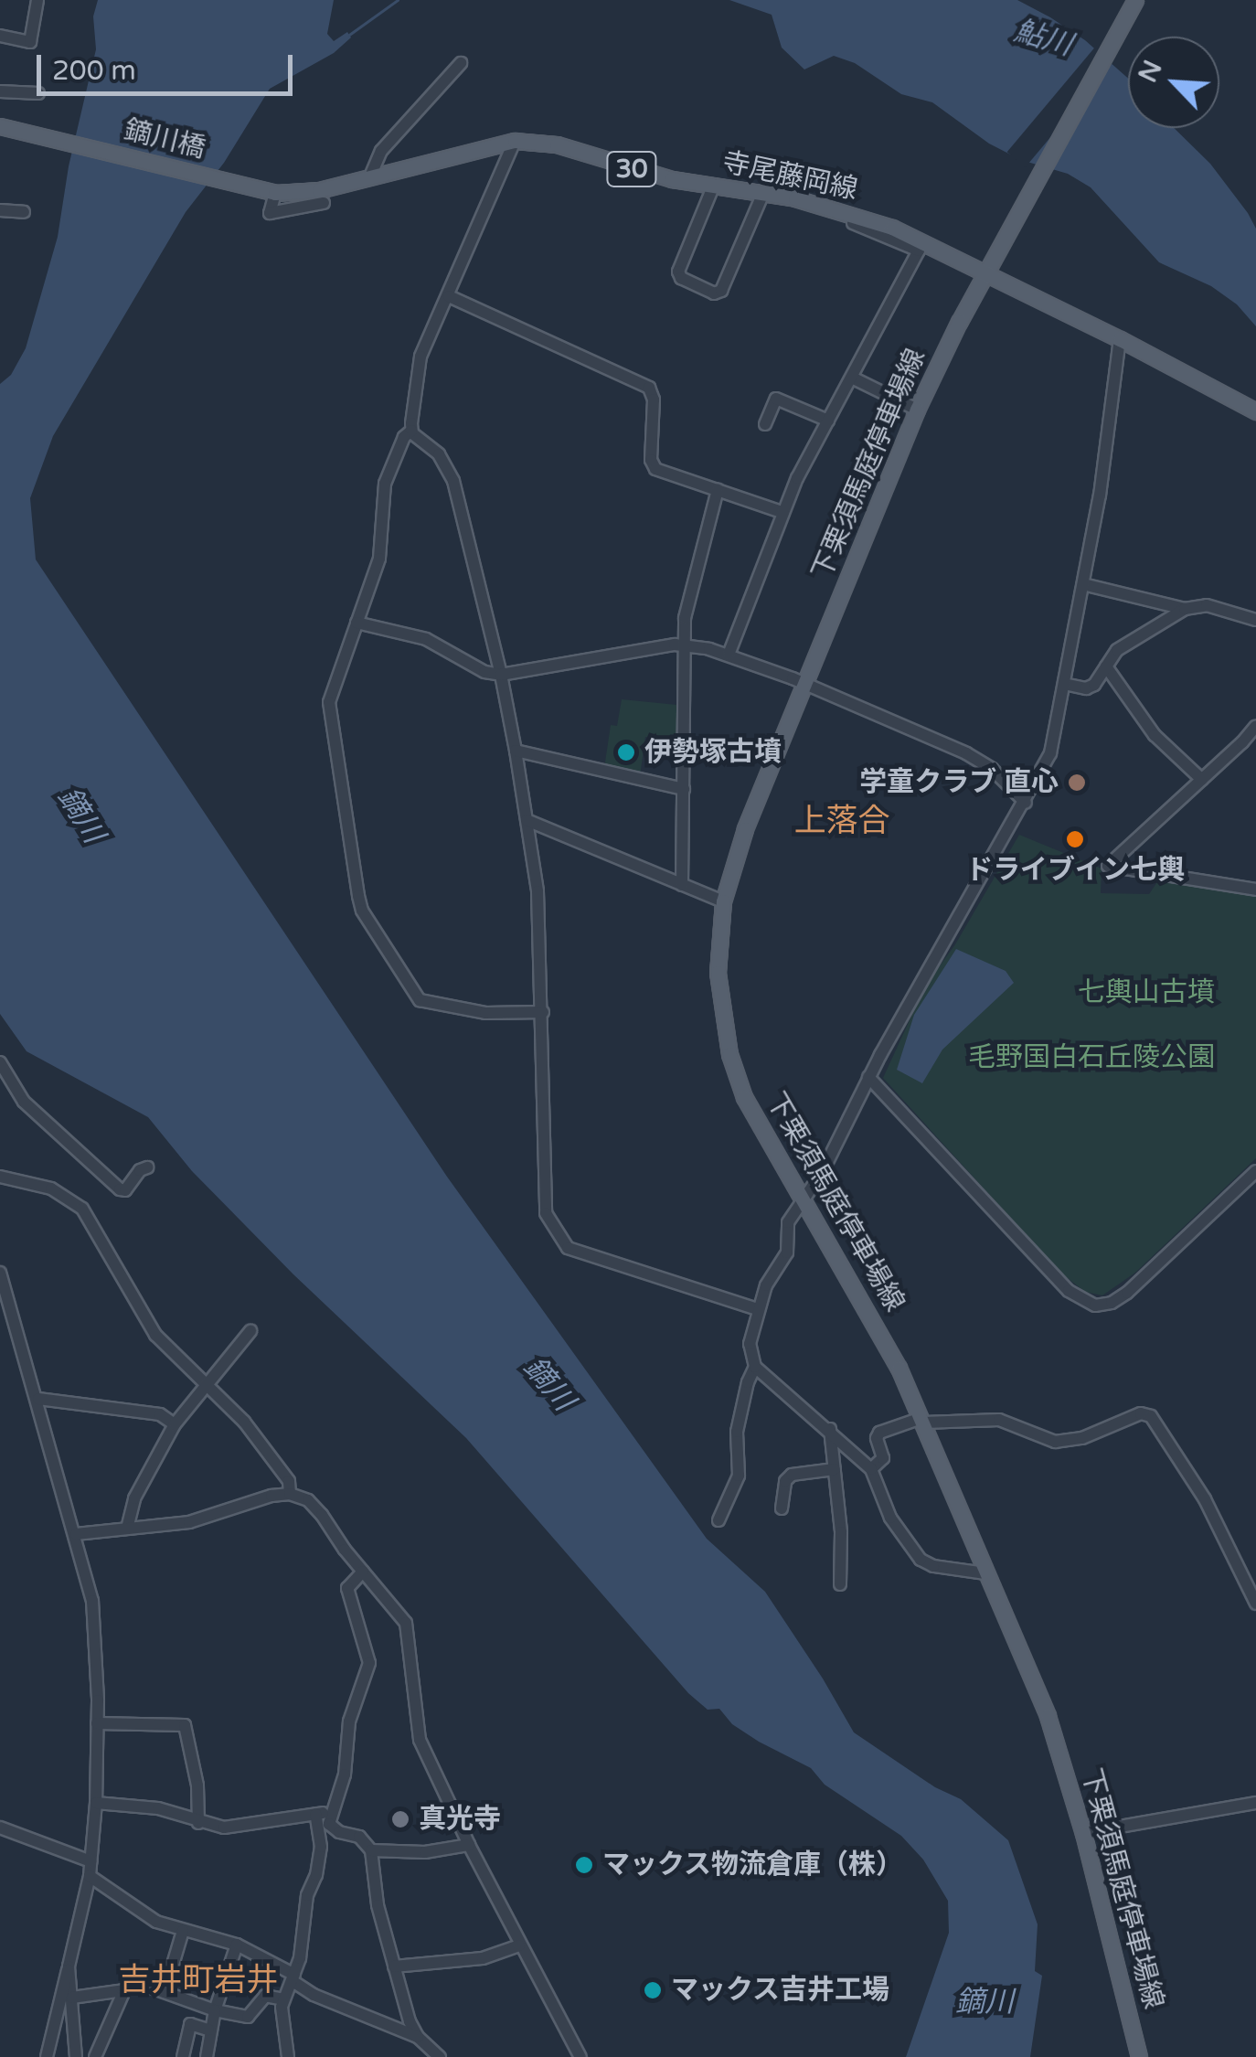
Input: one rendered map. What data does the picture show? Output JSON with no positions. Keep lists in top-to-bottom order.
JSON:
{
  "streets": {
    "main road": [
      "鏑川橋",
      "30",
      "寺尾藤岡線",
      "下栗須馬庭停車場線"
    ]
  },
  "crossings": [
    ["鏑川橋", "寺尾藤岡線"],
    ["寺尾藤岡線", "下栗須馬庭停車場線"]
  ],
  "districts": ["上落合", "吉井町岩井"],
  "water": ["鮎川", "鏑川"],
  "parks": ["七輿山古墳", "毛野国白石丘陵公園"],
  "places": [
    "伊勢塚古墳",
    "学童クラブ 直心",
    "ドライブイン七輿",
    "真光寺",
    "マックス物流倉庫（株）",
    "マックス吉井工場"
  ],
  "scale_bar": "200 m",
  "north": "top left"
}
